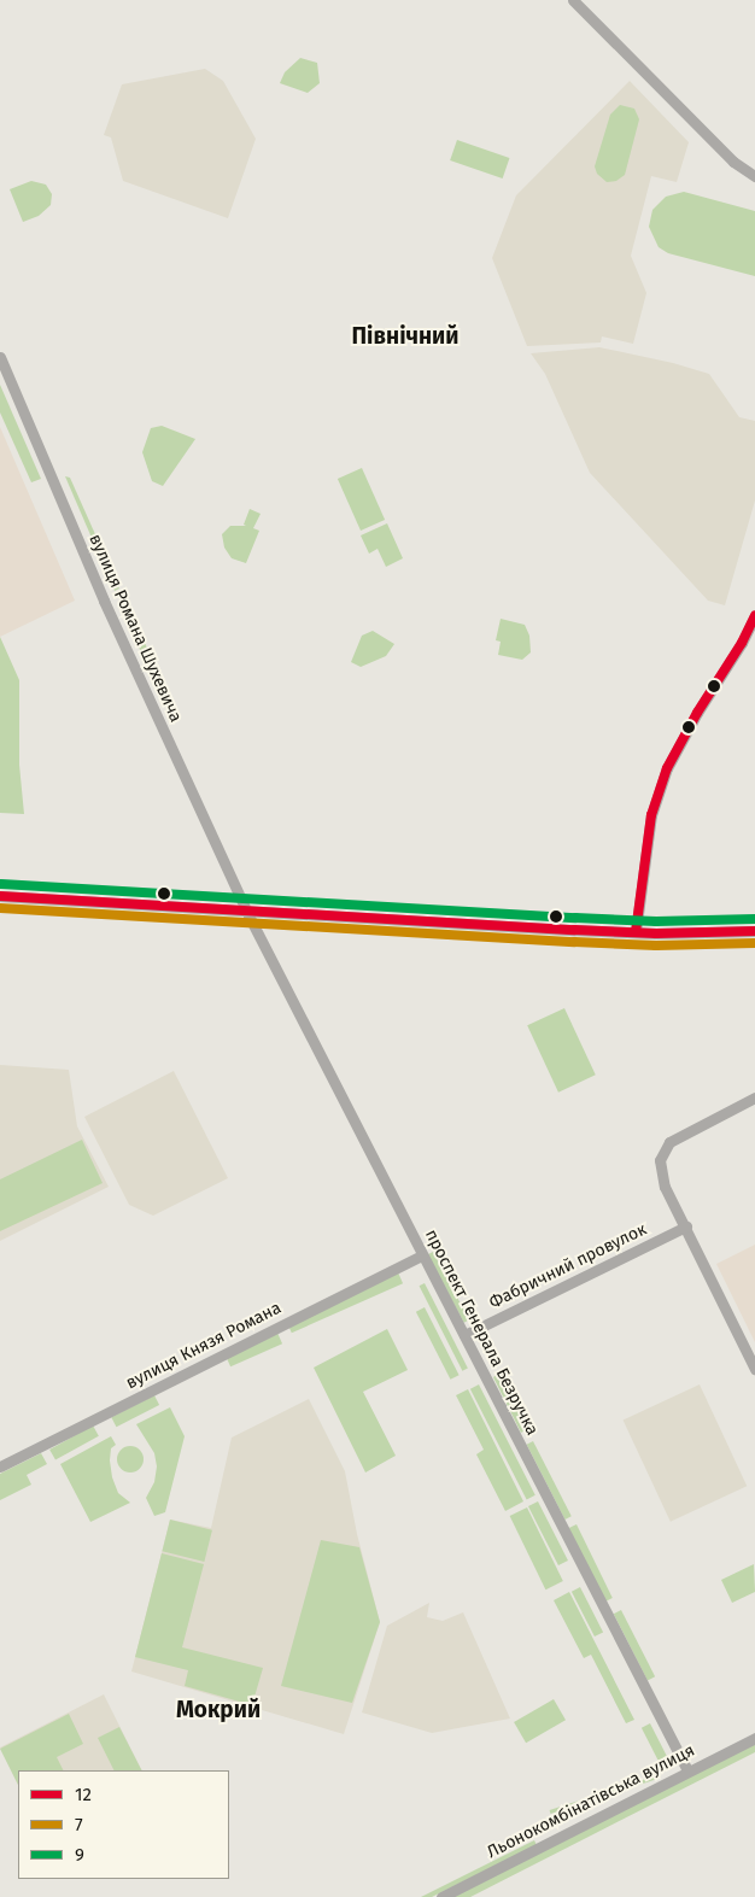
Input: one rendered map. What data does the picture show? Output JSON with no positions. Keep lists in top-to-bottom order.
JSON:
{
  "streets": {
    "street": [
      "вулиця Романа Шухевича",
      "Фабричний провулок",
      "проспект Генерала Безручка",
      "вулиця Князя Романа",
      "Льонокомбінатівська вулиця"
    ]
  },
  "crossings": [
    ["вулиця Романа Шухевича", "проспект Генерала Безручка"],
    ["Фабричний провулок", "проспект Генерала Безручка"],
    ["проспект Генерала Безручка", "вулиця Князя Романа"],
    ["проспект Генерала Безручка", "Льонокомбінатівська вулиця"]
  ],
  "districts": ["Північний", "Мокрий"],
  "lines": ["transit line 12", "transit line 9", "transit line 7"],
  "legend": ["12", "7", "9"]
}
